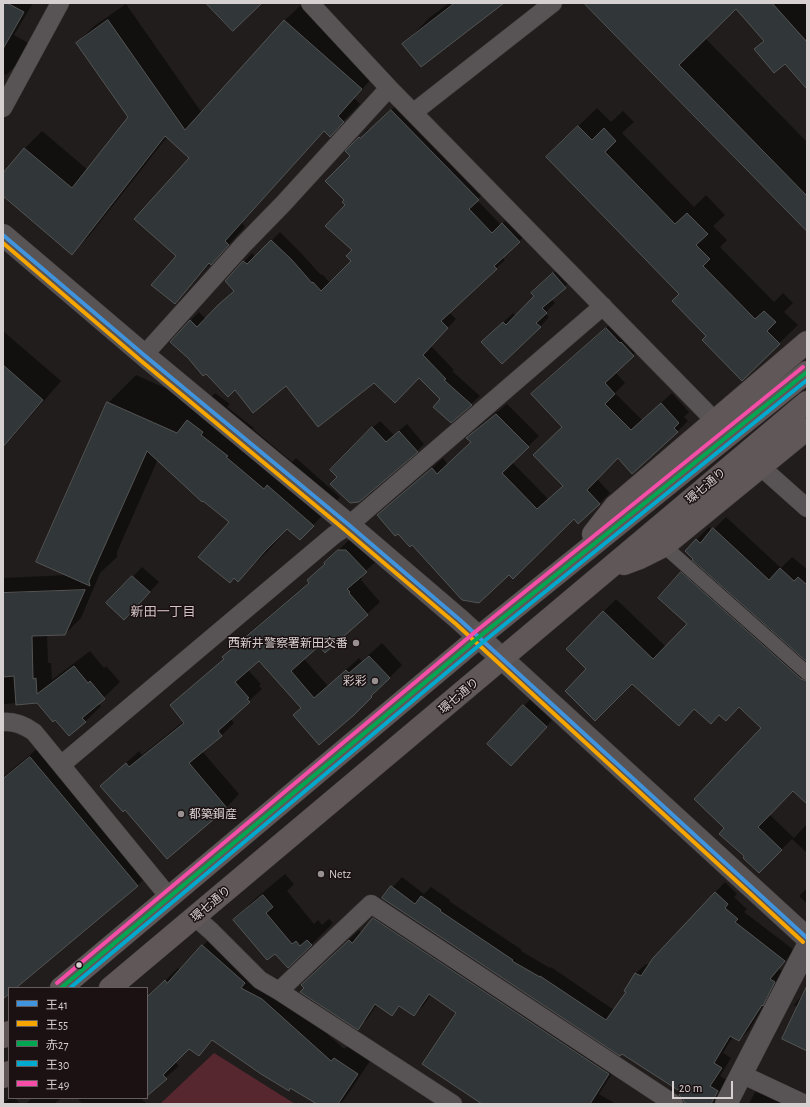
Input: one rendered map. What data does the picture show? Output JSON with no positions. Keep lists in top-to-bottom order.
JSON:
{
  "streets": {
    "main road": ["環七通り"]
  },
  "districts": ["新田一丁目"],
  "places": [
    "西新井警察署新田交番",
    "彩彩",
    "都築鋼産",
    "Netz"
  ],
  "lines": [
    "transit line 王41",
    "transit line 王55",
    "transit line 王49",
    "transit line 赤27",
    "transit line 王30"
  ],
  "legend": [
    "王41",
    "王55",
    "赤27",
    "王30",
    "王49"
  ],
  "scale_bar": "20 m"
}
